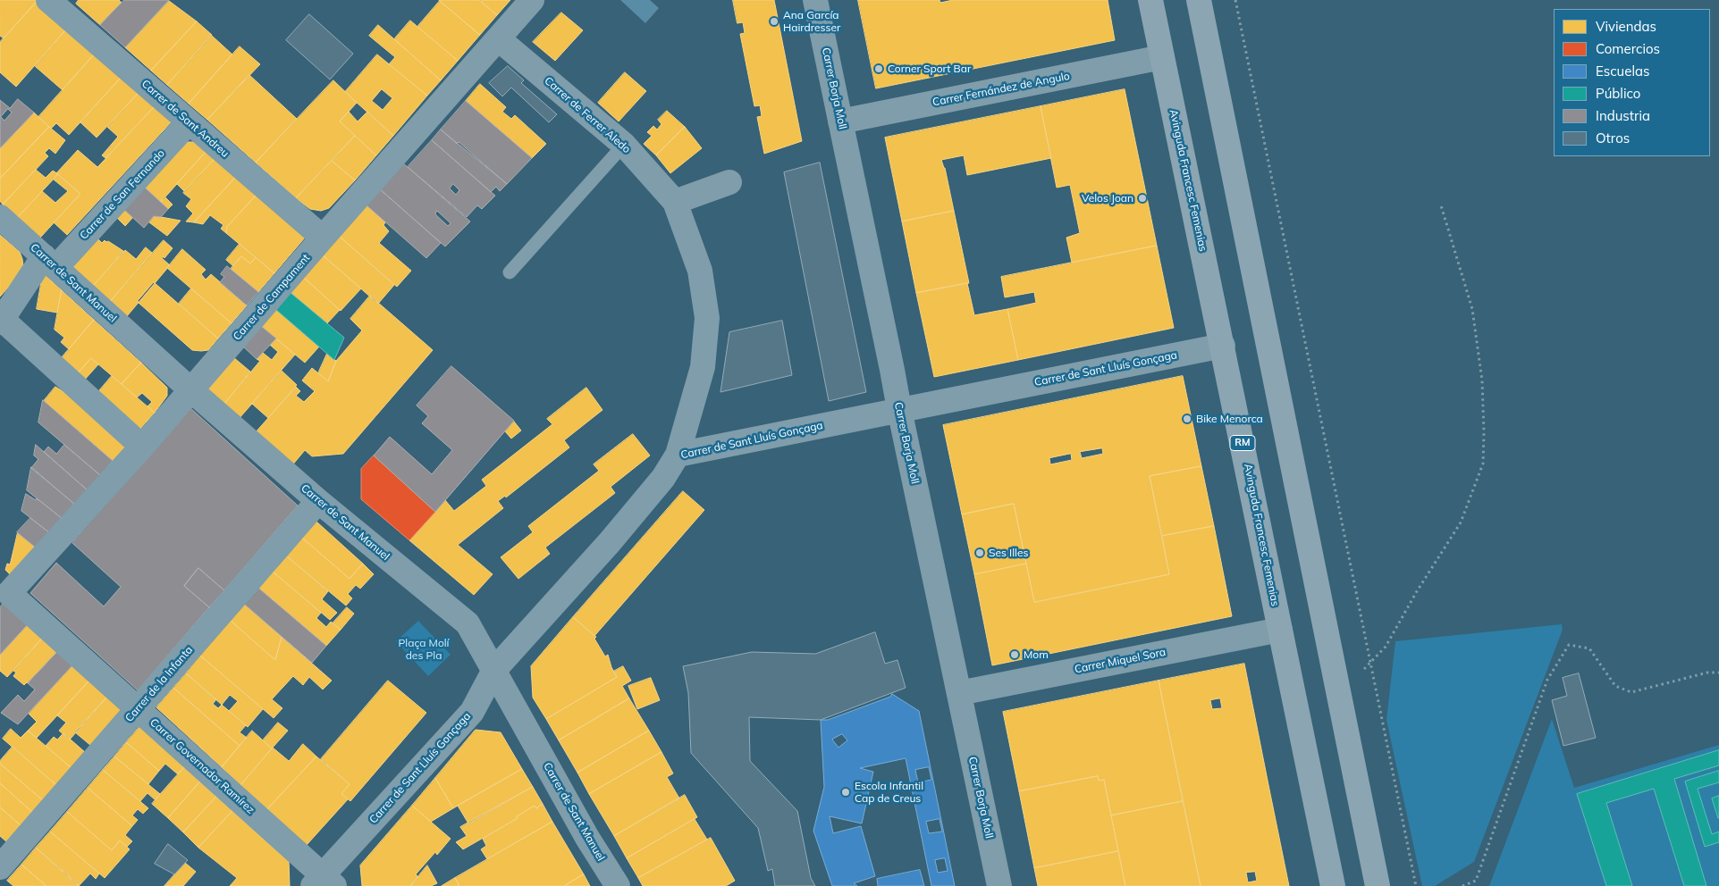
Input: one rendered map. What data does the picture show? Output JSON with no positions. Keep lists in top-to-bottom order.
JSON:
{
  "streets": {
    "main road": ["Avinguda Francesc Femenias", "RM"],
    "street": [
      "Carrer Borja Moll",
      "Carrer Fernández de Angulo",
      "Carrer de Ferrer Aledo",
      "Carrer de Sant Andreu",
      "Carrer de San Fernando",
      "Carrer de Sant Manuel",
      "Carrer de Campament",
      "Carrer de Sant Lluís Gonçaga",
      "Carrer Miquel Sora",
      "Carrer de la Infanta",
      "Carrer Governador Ramírez"
    ]
  },
  "crossings": [
    ["Carrer Borja Moll", "Carrer Fernández de Angulo"],
    ["Carrer Borja Moll", "Carrer de Sant Lluís Gonçaga"],
    ["Carrer Borja Moll", "Carrer Miquel Sora"],
    ["Carrer Fernández de Angulo", "Avinguda Francesc Femenias"],
    ["Carrer de Ferrer Aledo", "Carrer de Campament"],
    ["Carrer de Ferrer Aledo", "Carrer de Sant Lluís Gonçaga"],
    ["Carrer de Sant Andreu", "Carrer de San Fernando"],
    ["Carrer de Sant Andreu", "Carrer de Campament"],
    ["Avinguda Francesc Femenias", "Carrer de Sant Lluís Gonçaga"],
    ["Avinguda Francesc Femenias", "Carrer Miquel Sora"],
    ["Carrer de San Fernando", "Carrer de Sant Manuel"],
    ["Carrer de Sant Manuel", "Carrer de Campament"],
    ["Carrer de Sant Manuel", "Carrer de Sant Lluís Gonçaga"],
    ["Carrer de Sant Manuel", "Carrer de la Infanta"],
    ["Carrer de Campament", "Carrer Governador Ramírez"],
    ["Carrer de Sant Lluís Gonçaga", "Carrer Governador Ramírez"],
    ["Carrer de la Infanta", "Carrer Governador Ramírez"]
  ],
  "parks": ["Plaça Molí des Pla"],
  "places": [
    "Ana García Hairdresser",
    "Corner Sport Bar",
    "Velos Joan",
    "Bike Menorca",
    "Ses Illes",
    "Mom",
    "Escola Infantil Cap de Creus"
  ],
  "legend": [
    "Viviendas",
    "Comercios",
    "Escuelas",
    "Público",
    "Industria",
    "Otros"
  ]
}
